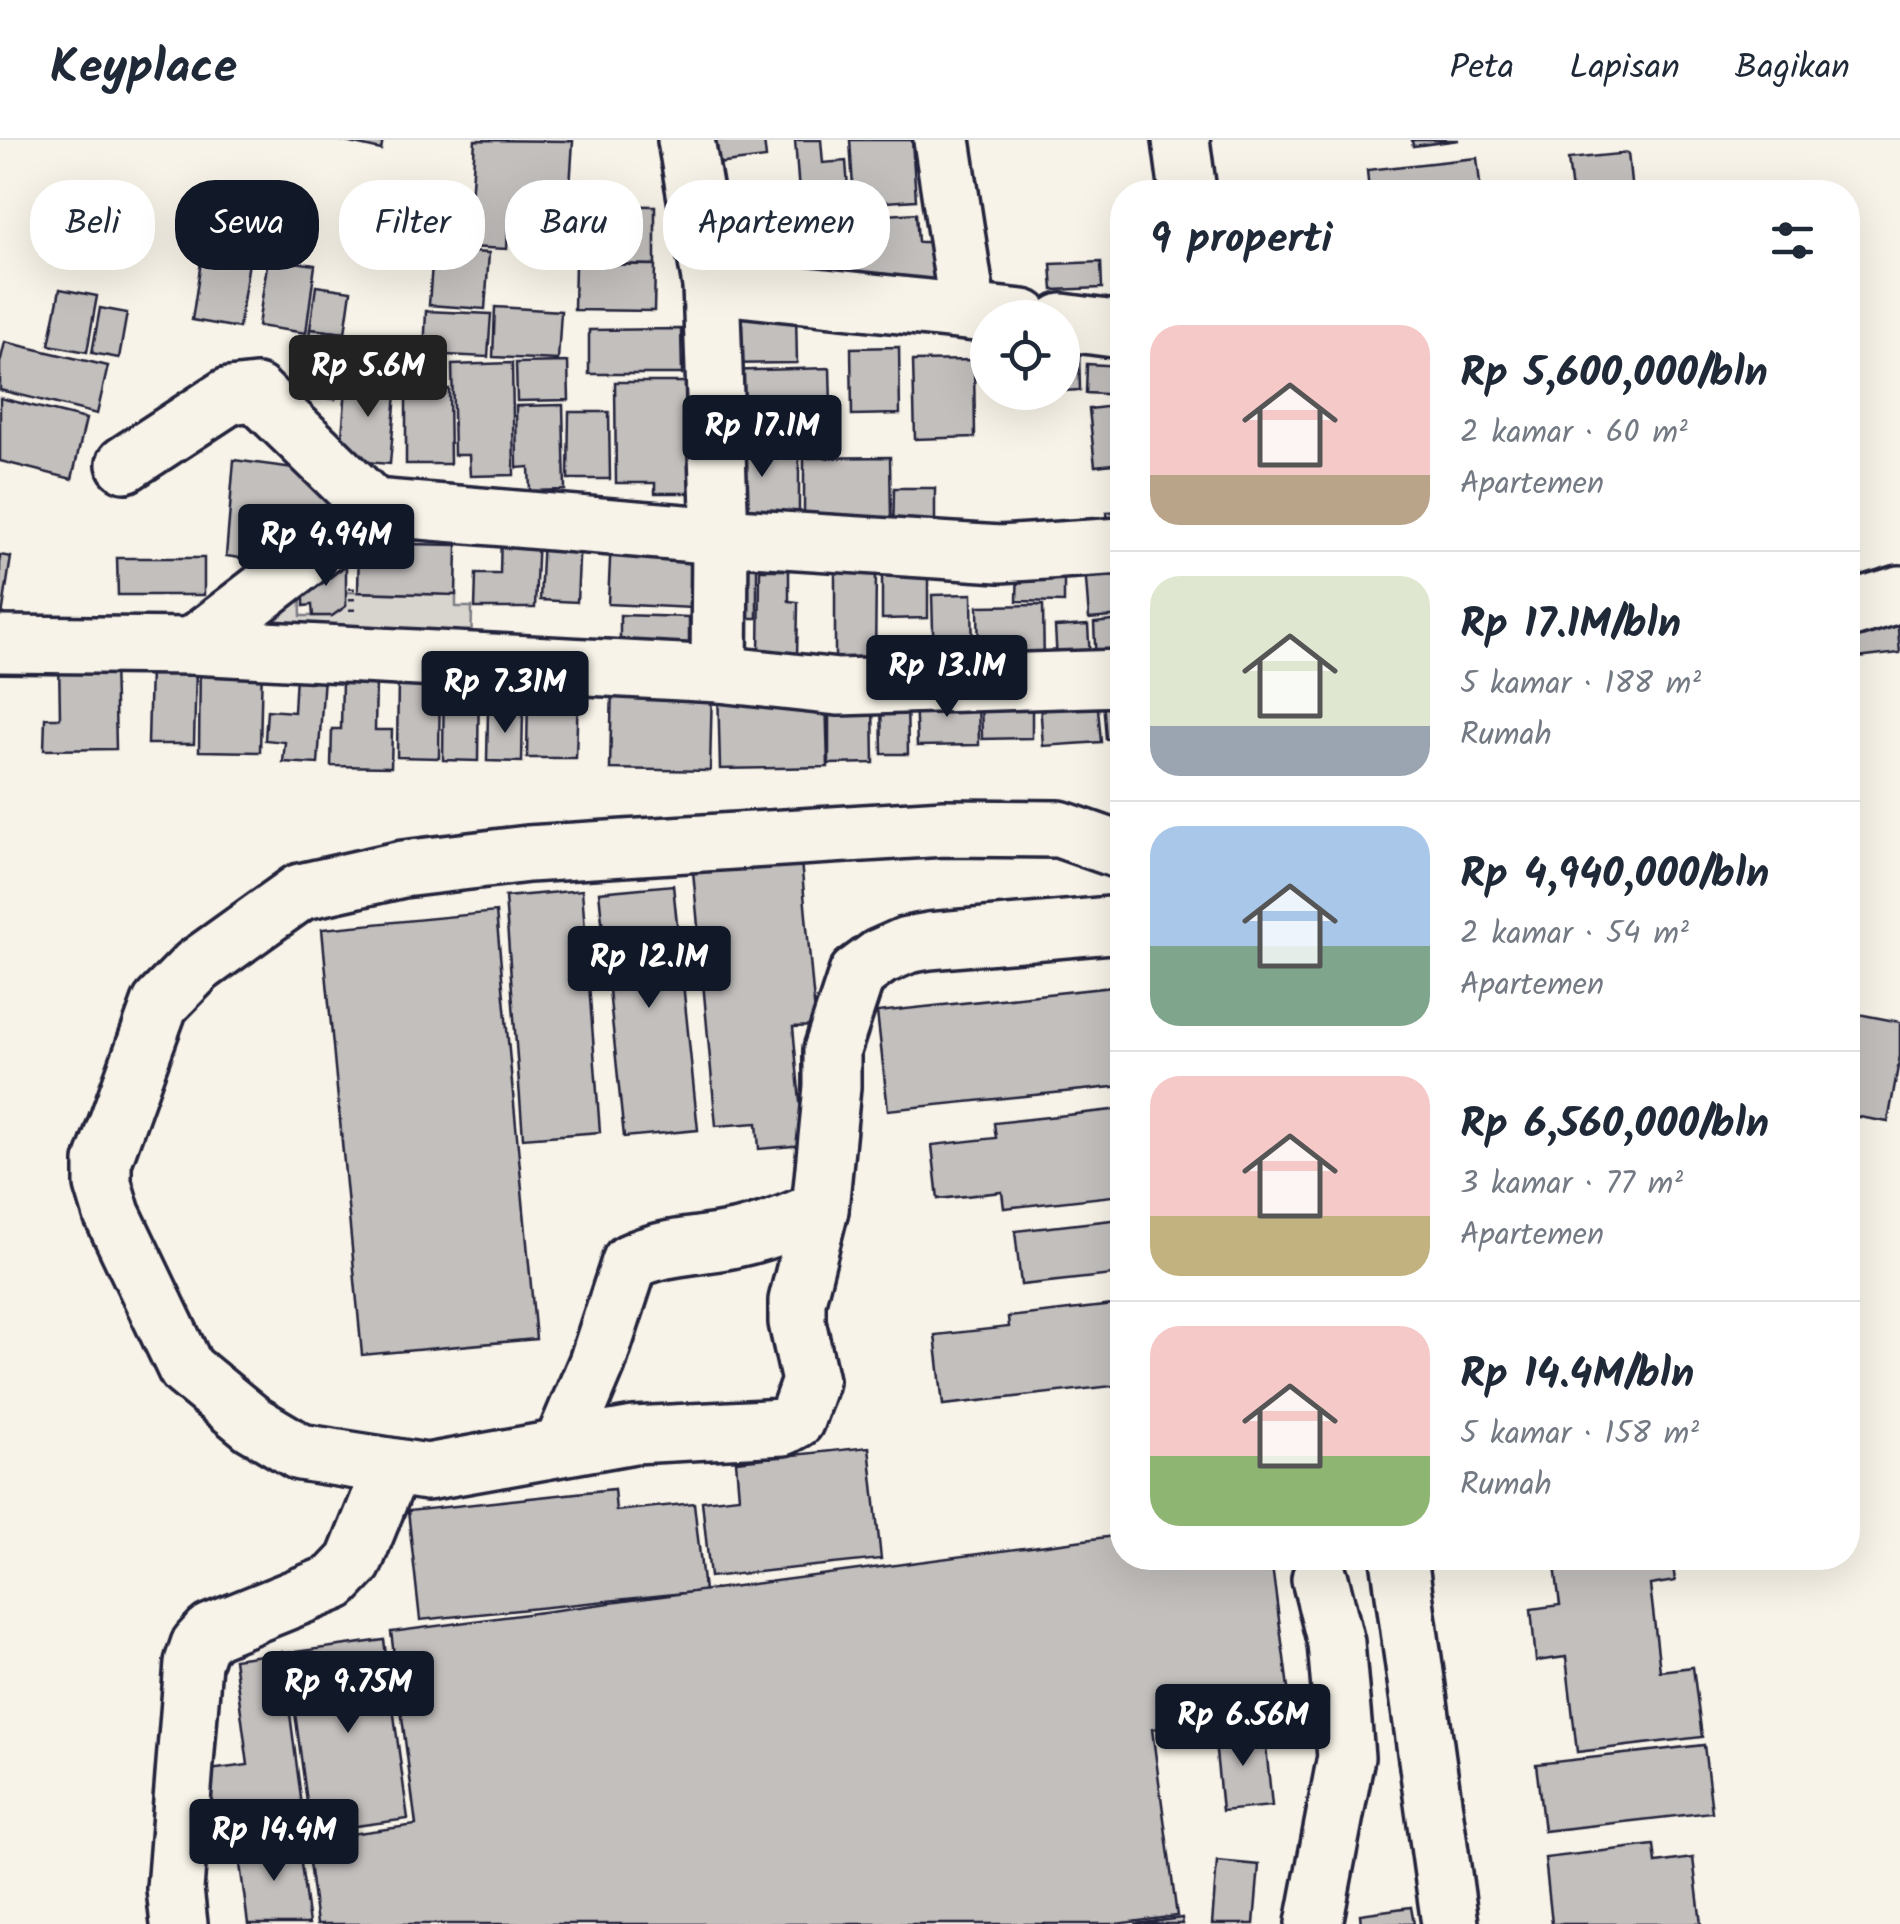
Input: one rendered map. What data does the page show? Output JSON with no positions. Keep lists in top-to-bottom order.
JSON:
{
  "page": {
    "header": "Keyplace",
    "nav": ["Peta", "Lapisan", "Bagikan"],
    "chip": [
      "Beli",
      "Sewa",
      "Filter",
      "Baru",
      "Apartemen"
    ],
    "heading": "9 properti",
    "list": [
      {
        "name": "Rp 5,600,000/bln",
        "note": "2 kamar · 60 m² · Apartemen"
      },
      {
        "name": "Rp 17.1M/bln",
        "note": "5 kamar · 188 m² · Rumah"
      },
      {
        "name": "Rp 4,940,000/bln",
        "note": "2 kamar · 54 m² · Apartemen"
      },
      {
        "name": "Rp 6,560,000/bln",
        "note": "3 kamar · 77 m² · Apartemen"
      },
      {
        "name": "Rp 14.4M/bln",
        "note": "5 kamar · 158 m² · Rumah"
      }
    ],
    "price": [
      "Rp 5.6M",
      "Rp 17.1M",
      "Rp 4.94M",
      "Rp 13.1M",
      "Rp 7.31M",
      "Rp 12.1M",
      "Rp 9.75M",
      "Rp 6.56M",
      "Rp 14.4M"
    ]
  }
}
